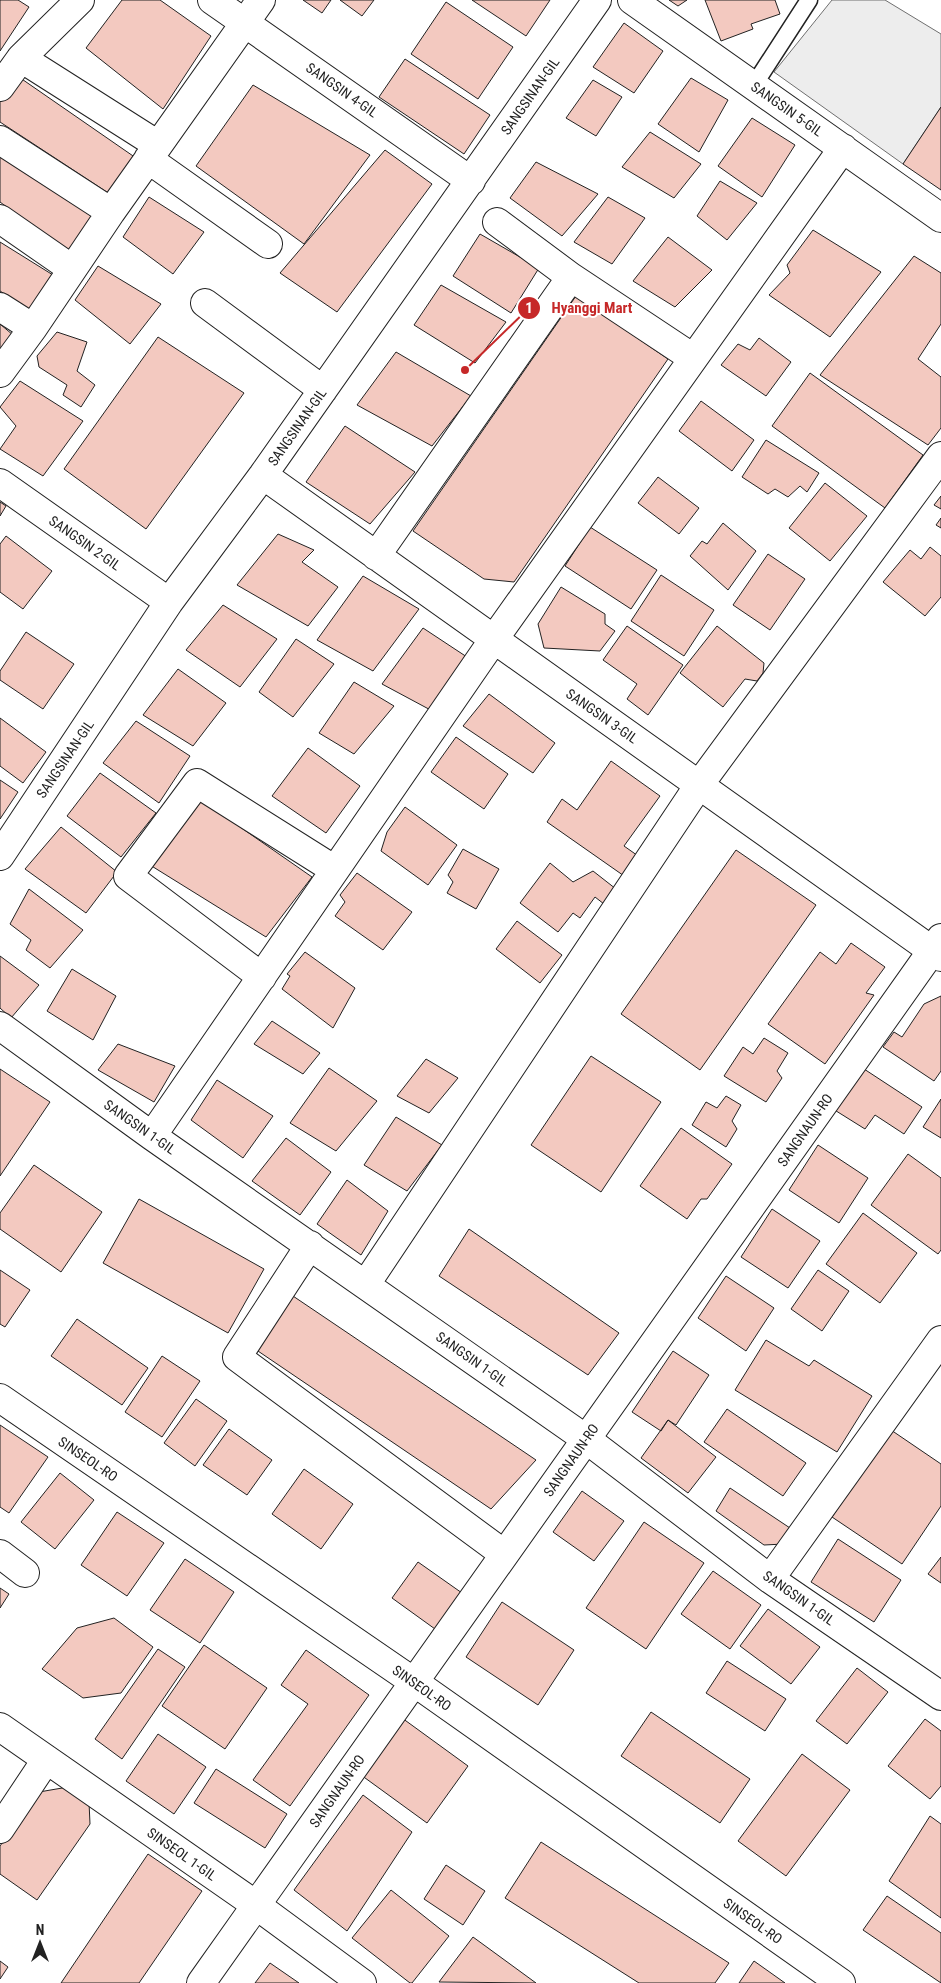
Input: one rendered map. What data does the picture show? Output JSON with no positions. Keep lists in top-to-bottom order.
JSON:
{
  "streets": {
    "street": [
      "SANGSIN 4-GIL",
      "SANGSINAN-GIL",
      "SANGSIN 5-GIL",
      "SANGSIN 2-GIL",
      "SANGSIN 3-GIL",
      "SANGSIN 1-GIL",
      "SANGNAUN-RO",
      "SINSEOL-RO",
      "SINSEOL 1-GIL"
    ]
  },
  "crossings": [
    ["SANGSIN 4-GIL", "SANGSINAN-GIL"],
    ["SANGSINAN-GIL", "SANGSIN 2-GIL"],
    ["SANGSINAN-GIL", "SANGSIN 3-GIL"],
    ["SANGSIN 3-GIL", "SANGNAUN-RO"],
    ["SANGSIN 1-GIL", "SANGNAUN-RO"],
    ["SANGNAUN-RO", "SINSEOL-RO"],
    ["SANGNAUN-RO", "SINSEOL 1-GIL"]
  ],
  "places": ["Hyanggi Mart"],
  "north": "top"
}
